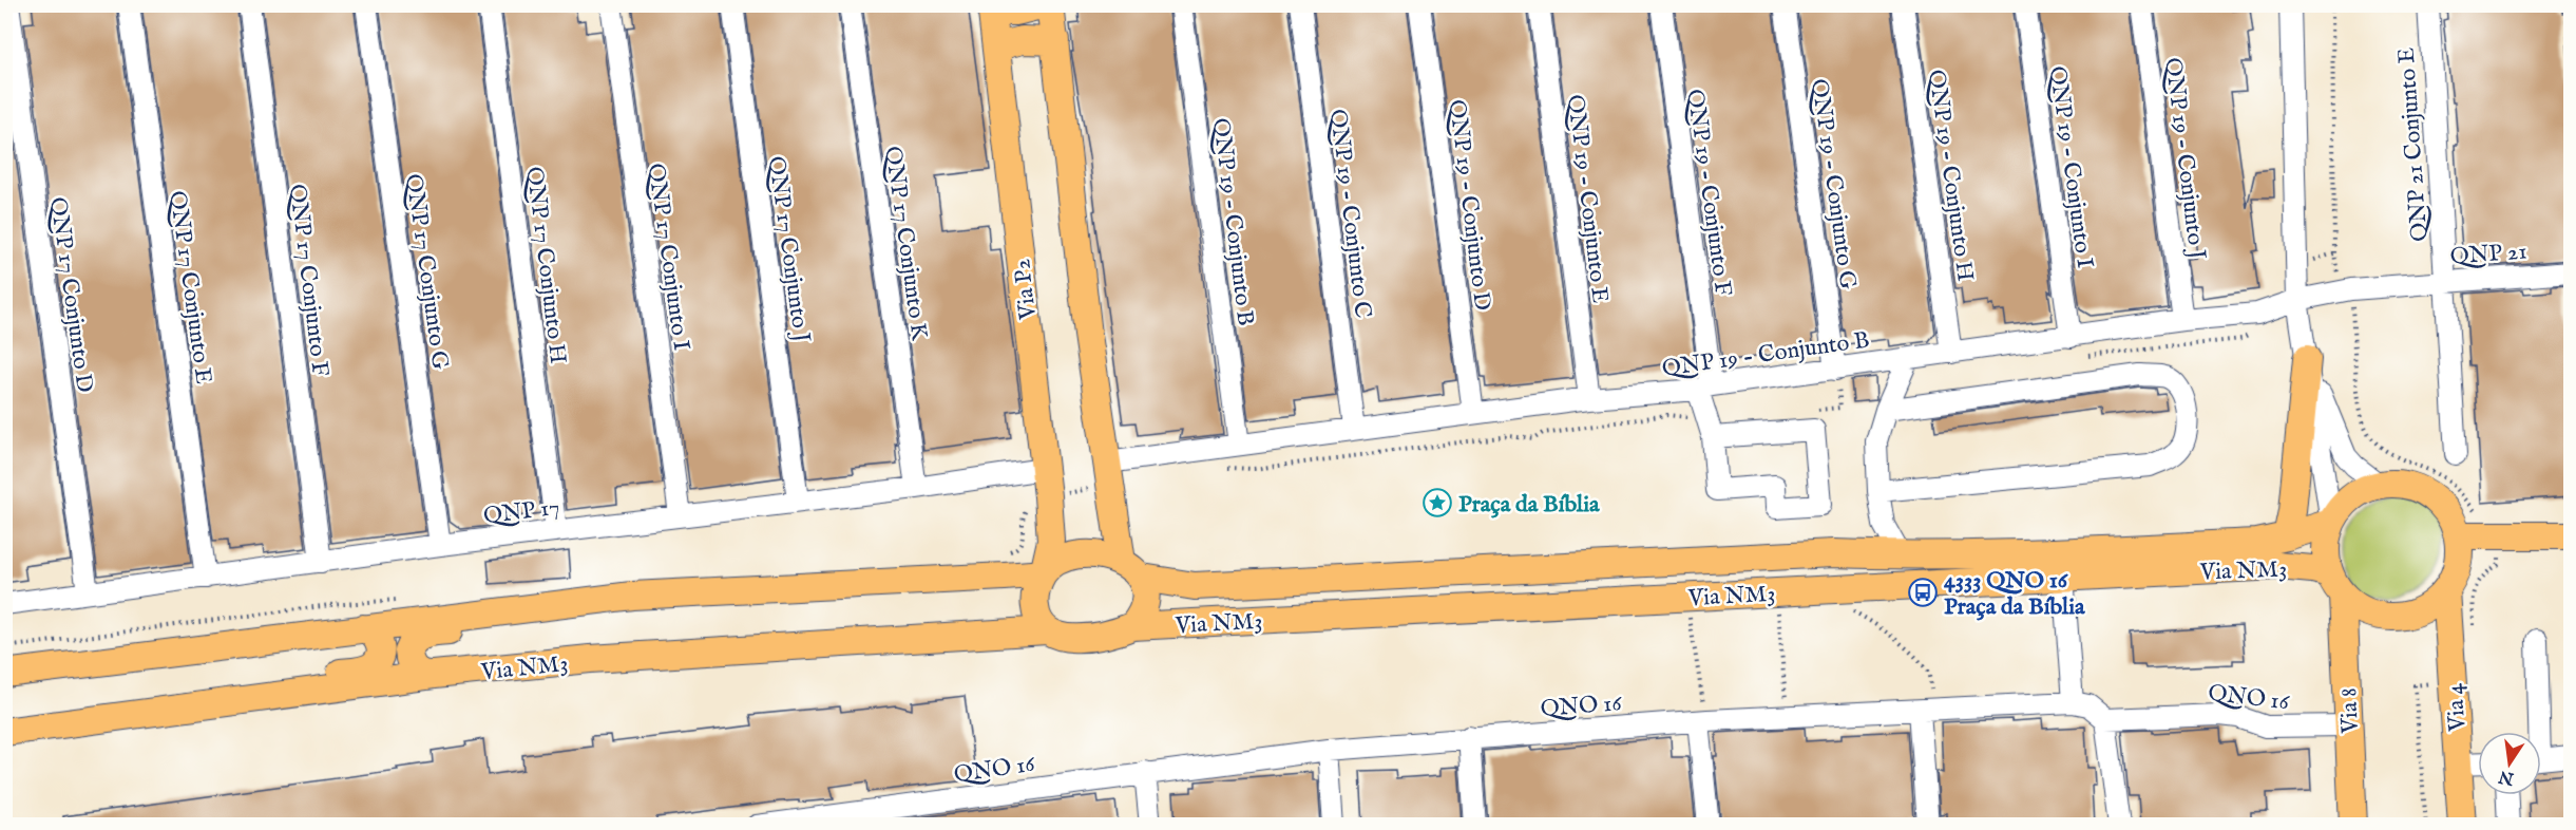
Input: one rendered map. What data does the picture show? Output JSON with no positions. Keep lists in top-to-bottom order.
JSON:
{
  "streets": {
    "main road": [
      "Via P2",
      "Via NM3",
      "Via 4",
      "Via 8"
    ],
    "street": [
      "QNP 21 Conjunto E",
      "QNP 19 - Conjunto J",
      "QNP 19 - Conjunto I",
      "QNP 19 - Conjunto H",
      "QNP 19 - Conjunto G",
      "QNP 19 - Conjunto F",
      "QNP 19 - Conjunto E",
      "QNP 19 - Conjunto D",
      "QNP 19 - Conjunto C",
      "QNP 19 - Conjunto B",
      "QNP 17 Conjunto K",
      "QNP 17 Conjunto J",
      "QNP 21",
      "QNP 17 Conjunto I",
      "QNP 17 Conjunto H",
      "QNP 17 Conjunto G",
      "QNP 17 Conjunto F",
      "QNP 17 Conjunto E",
      "QNP 17 Conjunto D",
      "QNP 17",
      "QNO 16"
    ]
  },
  "crossings": [
    ["QNP 21 Conjunto E", "QNP 21"],
    ["QNP 19 - Conjunto J", "QNP 19 - Conjunto B"],
    ["QNP 19 - Conjunto I", "QNP 19 - Conjunto B"],
    ["QNP 19 - Conjunto H", "QNP 19 - Conjunto B"],
    ["QNP 19 - Conjunto G", "QNP 19 - Conjunto B"],
    ["QNP 19 - Conjunto F", "QNP 19 - Conjunto B"],
    ["QNP 19 - Conjunto E", "QNP 19 - Conjunto B"],
    ["QNP 19 - Conjunto D", "QNP 19 - Conjunto B"],
    ["QNP 19 - Conjunto C", "QNP 19 - Conjunto B"],
    ["QNP 19 - Conjunto B", "QNP 21"],
    ["QNP 17 Conjunto K", "QNP 17"],
    ["QNP 17 Conjunto J", "QNP 17"],
    ["QNP 17 Conjunto I", "QNP 17"],
    ["QNP 17 Conjunto H", "QNP 17"],
    ["QNP 17 Conjunto G", "QNP 17"],
    ["QNP 17 Conjunto F", "QNP 17"],
    ["QNP 17 Conjunto E", "QNP 17"],
    ["Via P2", "QNP 17"],
    ["Via P2", "Via NM3"],
    ["QNP 17 Conjunto D", "QNP 17"],
    ["Via NM3", "Via 4"],
    ["Via NM3", "Via 8"],
    ["QNO 16", "Via 8"],
    ["Via 4", "Via 8"]
  ],
  "places": {
    "place": ["Praça da Bíblia"],
    "bus stop": ["4333 QNO 16 Praça da Bíblia"]
  },
  "north": "bottom"
}
